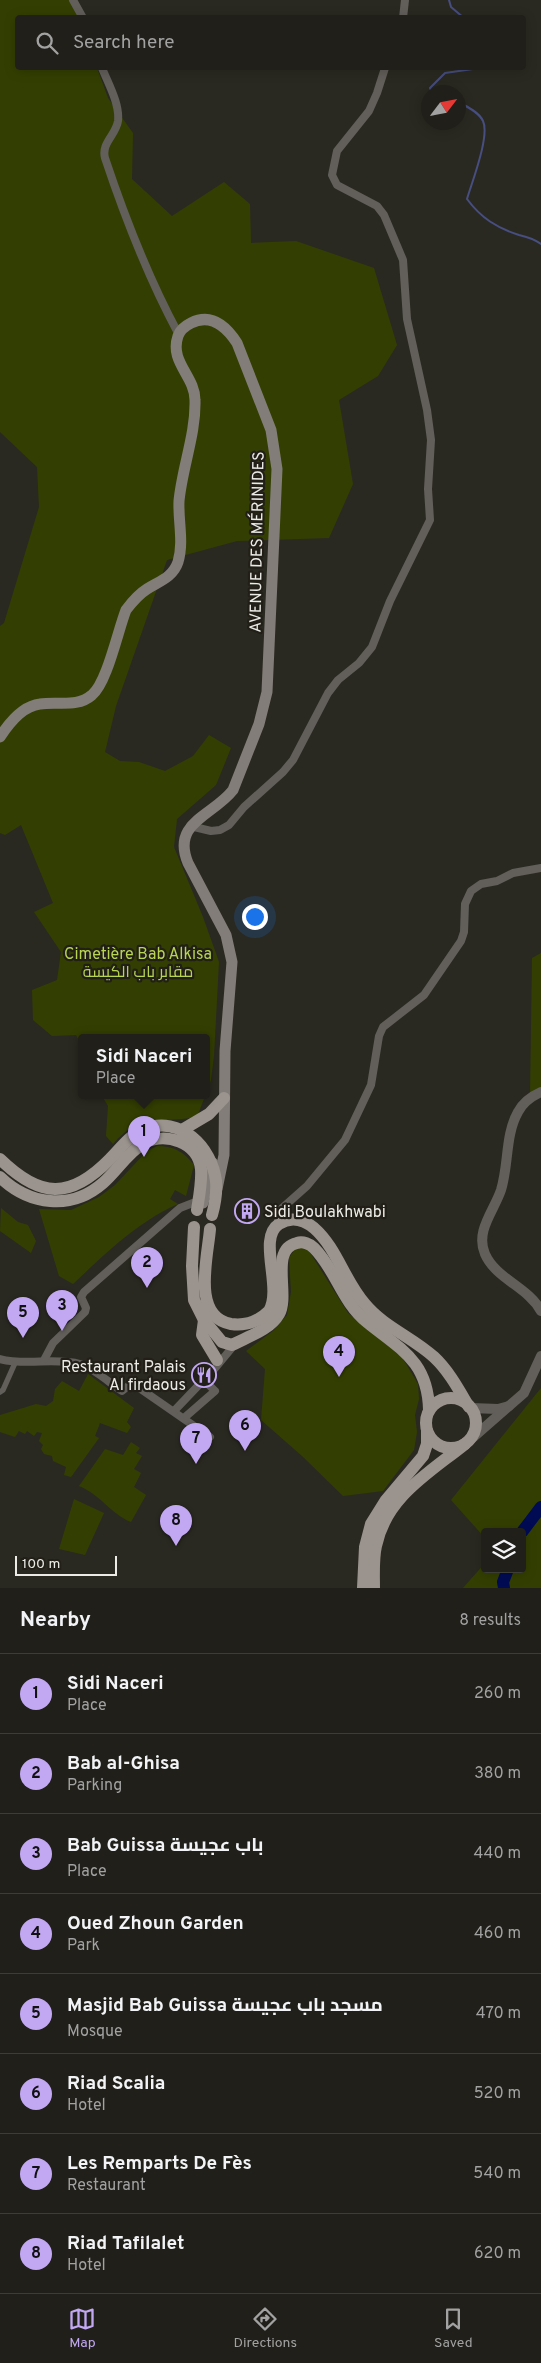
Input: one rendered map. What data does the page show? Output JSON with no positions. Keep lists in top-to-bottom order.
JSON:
{
  "streets": {
    "main road": ["AVENUE DES MÉRINIDES"]
  },
  "parks": ["Cimetière Bab Alkisa مقابر باب الكيسة"],
  "places": {
    "building": ["Sidi Boulakhwabi"],
    "restaurant": ["Restaurant Palais Al firdaous"]
  },
  "scale_bar": "100 m",
  "north": "top right",
  "page": {
    "search": "Search here",
    "popup": ["Sidi Naceri", "Place"],
    "pins": [
      "1",
      "2",
      "3",
      "5",
      "4",
      "6",
      "7",
      "8"
    ],
    "scale": "100 m",
    "heading": ["Nearby", "8 results"],
    "list": [
      {
        "mark": "1",
        "name": "Sidi Naceri",
        "note": "Place",
        "value": "260 m"
      },
      {
        "mark": "2",
        "name": "Bab al-Ghisa",
        "note": "Parking",
        "value": "380 m"
      },
      {
        "mark": "3",
        "name": "Bab Guissa باب عجيسة",
        "note": "Place",
        "value": "440 m"
      },
      {
        "mark": "4",
        "name": "Oued Zhoun Garden",
        "note": "Park",
        "value": "460 m"
      },
      {
        "mark": "5",
        "name": "Masjid Bab Guissa مسجد باب عجيسة",
        "note": "Mosque",
        "value": "470 m"
      },
      {
        "mark": "6",
        "name": "Riad Scalia",
        "note": "Hotel",
        "value": "520 m"
      },
      {
        "mark": "7",
        "name": "Les Remparts De Fès",
        "note": "Restaurant",
        "value": "540 m"
      },
      {
        "mark": "8",
        "name": "Riad Tafilalet",
        "note": "Hotel",
        "value": "620 m"
      }
    ],
    "nav": ["Map", "Directions", "Saved"]
  }
}
